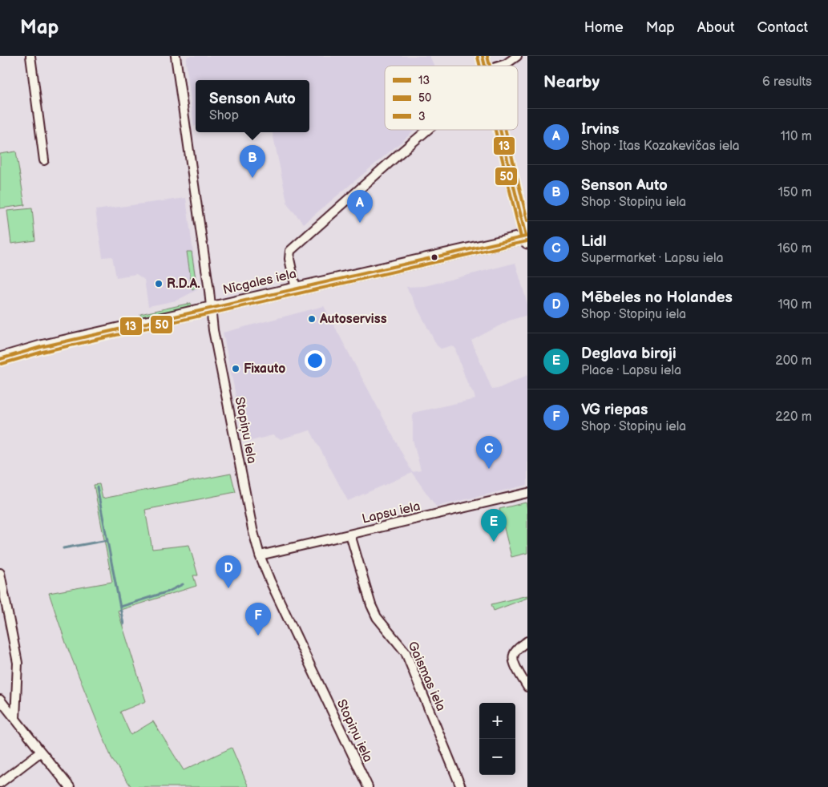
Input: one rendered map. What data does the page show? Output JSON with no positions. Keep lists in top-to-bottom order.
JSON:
{
  "streets": {
    "street": [
      "Nīcgales iela",
      "Stopiņu iela",
      "Lapsu iela",
      "Gaismas iela"
    ]
  },
  "crossings": [
    ["Nīcgales iela", "Stopiņu iela"],
    ["Stopiņu iela", "Lapsu iela"],
    ["Lapsu iela", "Gaismas iela"]
  ],
  "places": ["R.D.A.", "Autoserviss", "Fixauto"],
  "lines": ["transit line 13", "transit line 3", "transit line 50"],
  "legend": ["13", "50", "3"],
  "page": {
    "header": "Map",
    "nav": [
      "Home",
      "Map",
      "About",
      "Contact"
    ],
    "heading": ["Nearby", "6 results"],
    "popup": ["Senson Auto", "Shop"],
    "list": [
      {
        "mark": "A",
        "name": "Irvins",
        "note": "Shop · Itas Kozakevičas iela",
        "value": "110 m"
      },
      {
        "mark": "B",
        "name": "Senson Auto",
        "note": "Shop · Stopiņu iela",
        "value": "150 m"
      },
      {
        "mark": "C",
        "name": "Lidl",
        "note": "Supermarket · Lapsu iela",
        "value": "160 m"
      },
      {
        "mark": "D",
        "name": "Mēbeles no Holandes",
        "note": "Shop · Stopiņu iela",
        "value": "190 m"
      },
      {
        "mark": "E",
        "name": "Deglava biroji",
        "note": "Place · Lapsu iela",
        "value": "200 m"
      },
      {
        "mark": "F",
        "name": "VG riepas",
        "note": "Shop · Stopiņu iela",
        "value": "220 m"
      }
    ],
    "pins": [
      "B",
      "A",
      "C",
      "E",
      "D",
      "F"
    ],
    "map_buttons": ["+", "−"]
  }
}
